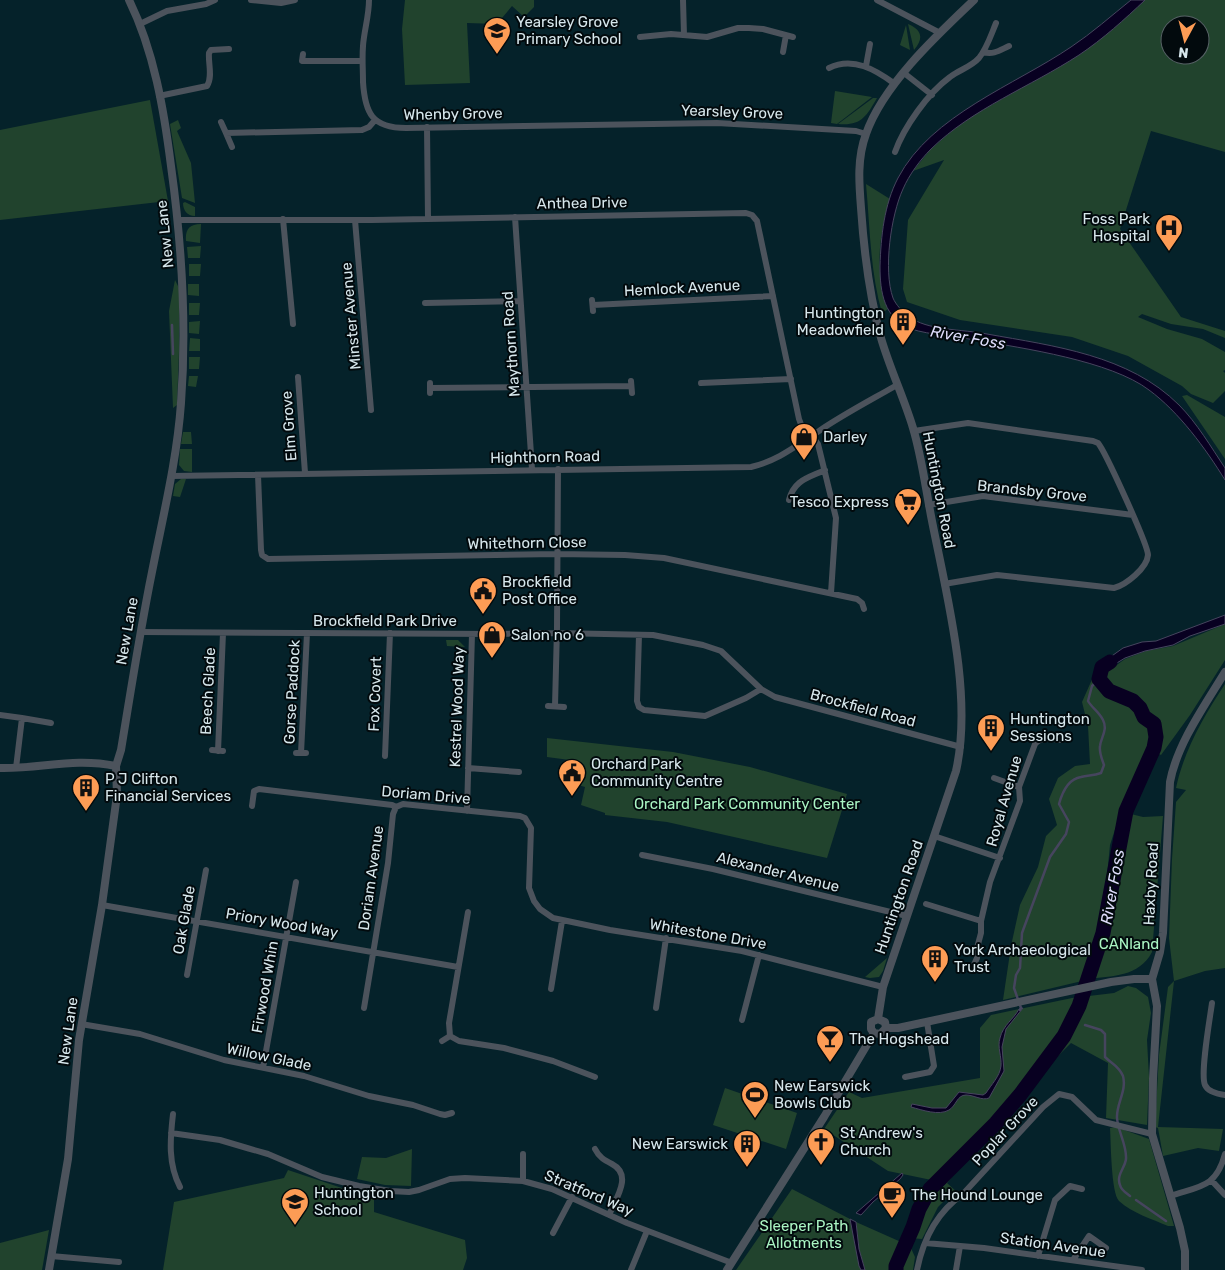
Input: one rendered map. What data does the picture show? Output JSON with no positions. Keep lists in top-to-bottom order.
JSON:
{
  "streets": {
    "street": [
      "Yearsley Grove",
      "Whenby Grove",
      "Anthea Drive",
      "New Lane",
      "Hemlock Avenue",
      "Minster Avenue",
      "Maythorn Road",
      "Elm Grove",
      "Highthorn Road",
      "Huntington Road",
      "Brandsby Grove",
      "Whitethorn Close",
      "Brockfield Park Drive",
      "Beech Glade",
      "Gorse Paddock",
      "Fox Covert",
      "Kestrel Wood Way",
      "Brockfield Road",
      "Doriam Drive",
      "Royal Avenue",
      "Alexander Avenue",
      "Doriam Avenue",
      "Haxby Road",
      "Oak Glade",
      "Priory Wood Way",
      "Whitestone Drive",
      "Firwood Whin",
      "Willow Glade",
      "Poplar Grove",
      "Stratford Way",
      "Station Avenue"
    ]
  },
  "crossings": [
    ["Yearsley Grove", "Whenby Grove"],
    ["Yearsley Grove", "Huntington Road"],
    ["Anthea Drive", "New Lane"],
    ["Anthea Drive", "Hemlock Avenue"],
    ["Anthea Drive", "Minster Avenue"],
    ["Anthea Drive", "Maythorn Road"],
    ["Anthea Drive", "Highthorn Road"],
    ["Anthea Drive", "Whitethorn Close"],
    ["New Lane", "Highthorn Road"],
    ["New Lane", "Brockfield Park Drive"],
    ["New Lane", "Priory Wood Way"],
    ["New Lane", "Willow Glade"],
    ["Maythorn Road", "Highthorn Road"],
    ["Elm Grove", "Highthorn Road"],
    ["Highthorn Road", "Huntington Road"],
    ["Highthorn Road", "Whitethorn Close"],
    ["Huntington Road", "Brandsby Grove"],
    ["Huntington Road", "Brockfield Road"],
    ["Huntington Road", "Alexander Avenue"],
    ["Huntington Road", "Whitestone Drive"],
    ["Brockfield Park Drive", "Beech Glade"],
    ["Brockfield Park Drive", "Gorse Paddock"],
    ["Brockfield Park Drive", "Fox Covert"],
    ["Brockfield Park Drive", "Kestrel Wood Way"],
    ["Brockfield Park Drive", "Brockfield Road"],
    ["Kestrel Wood Way", "Doriam Drive"],
    ["Doriam Drive", "Doriam Avenue"],
    ["Doriam Drive", "Whitestone Drive"],
    ["Doriam Avenue", "Priory Wood Way"],
    ["Haxby Road", "Poplar Grove"],
    ["Oak Glade", "Priory Wood Way"],
    ["Priory Wood Way", "Firwood Whin"],
    ["Firwood Whin", "Willow Glade"],
    ["Poplar Grove", "Station Avenue"]
  ],
  "water": ["River Foss"],
  "parks": ["Orchard Park Community Center", "CANland", "Sleeper Path Allotments"],
  "places": {
    "school or university": ["Yearsley Grove Primary School", "Huntington School"],
    "hospital": ["Foss Park Hospital"],
    "building": [
      "Huntington Meadowfield",
      "Huntington Sessions",
      "P J Clifton Financial Services",
      "York Archaeological Trust",
      "New Earswick"
    ],
    "shop": ["Darley", "Salon no 6"],
    "supermarket": ["Tesco Express"],
    "public building": ["Brockfield Post Office", "Orchard Park Community Centre"],
    "bar": ["The Hogshead"],
    "sports": ["New Earswick Bowls Club"],
    "church": ["St Andrew's Church"],
    "cafe": ["The Hound Lounge"]
  },
  "north": "bottom"
}
